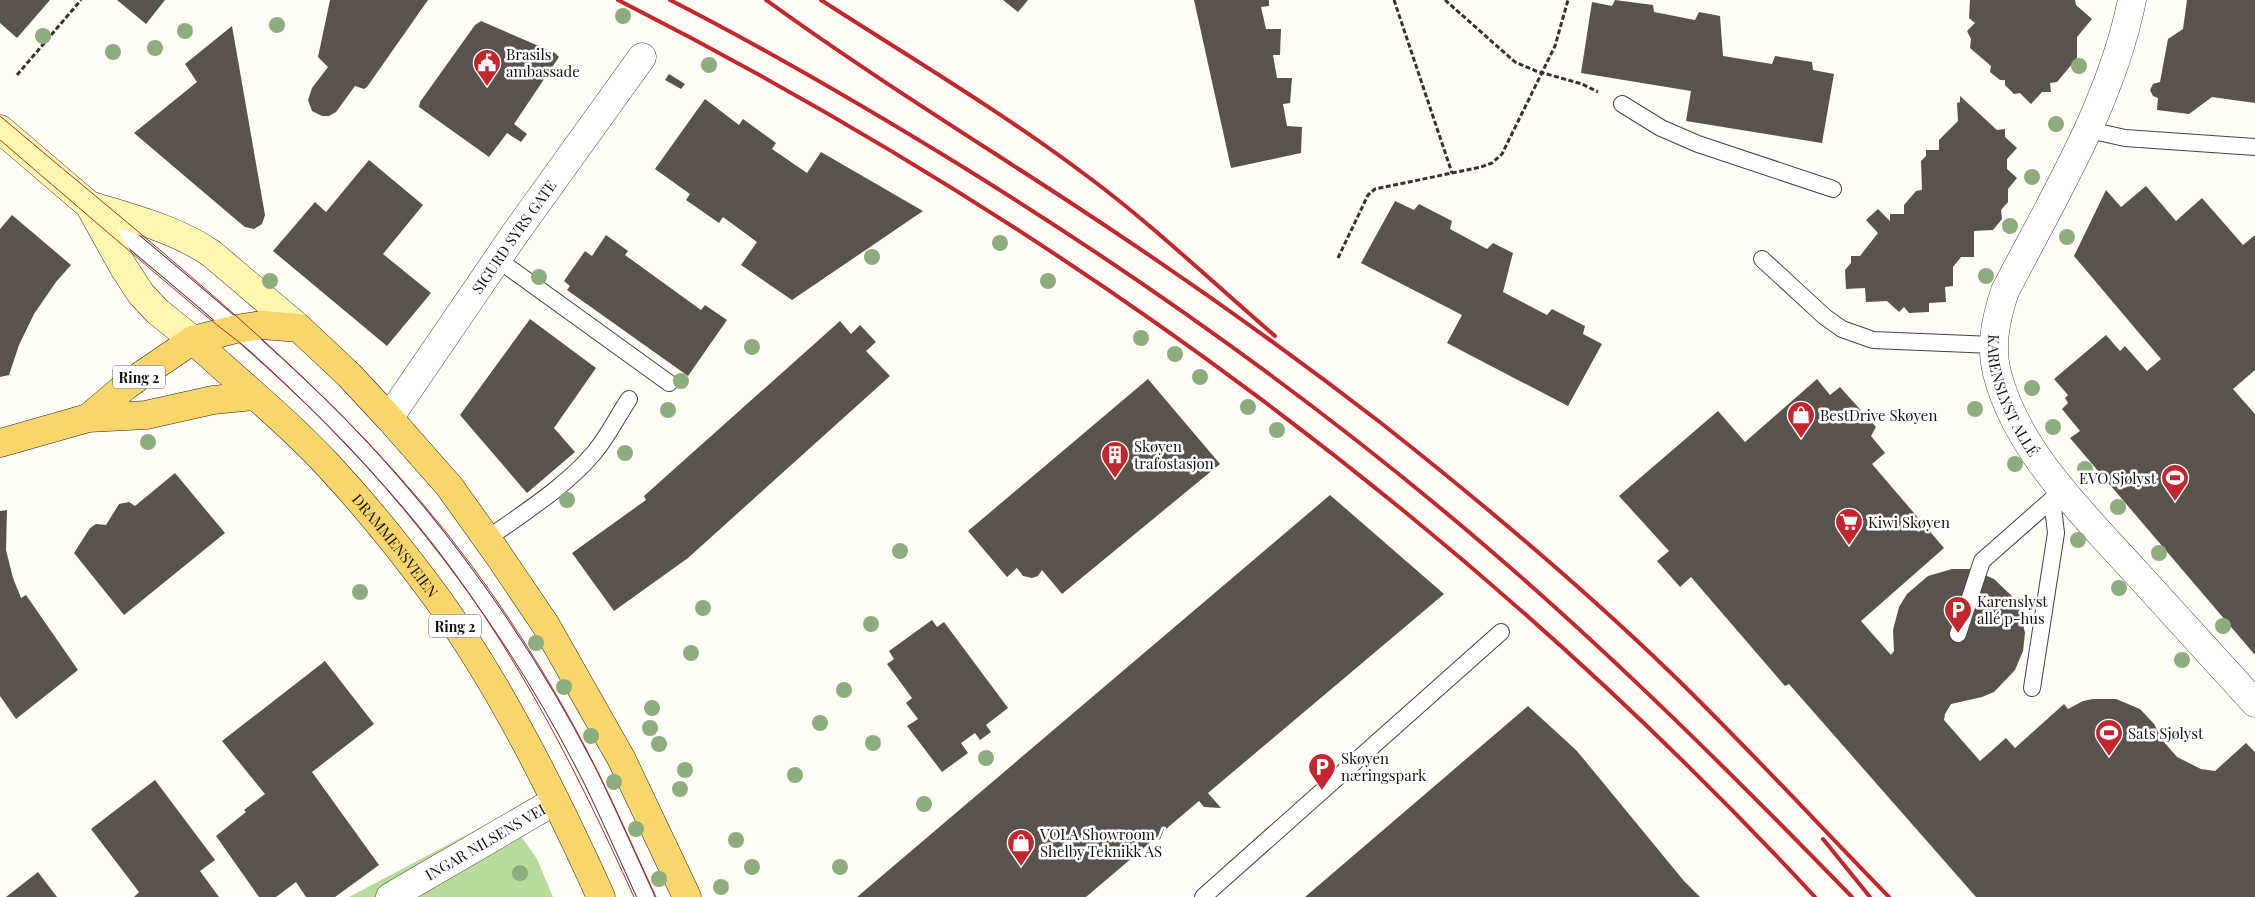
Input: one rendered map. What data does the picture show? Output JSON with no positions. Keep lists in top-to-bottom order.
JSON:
{
  "streets": {
    "main road": ["Ring 2", "DRAMMENSVEIEN"],
    "street": ["SIGURD SYRS GATE", "KARENSLYST ALLÉ", "INGAR NILSENS VEI"]
  },
  "crossings": [
    ["SIGURD SYRS GATE", "DRAMMENSVEIEN"],
    ["Ring 2", "DRAMMENSVEIEN"],
    ["DRAMMENSVEIEN", "INGAR NILSENS VEI"]
  ],
  "places": {
    "public building": ["Brasils ambassade"],
    "shop": ["BestDrive Skøyen", "VOLA Showroom / Shelby Teknikk AS"],
    "building": ["Skøyen trafostasjon"],
    "sports": ["EVO Sjølyst", "Sats Sjølyst"],
    "supermarket": ["Kiwi Skøyen"],
    "parking": ["Karenslyst allé p-hus", "Skøyen næringspark"]
  }
}
